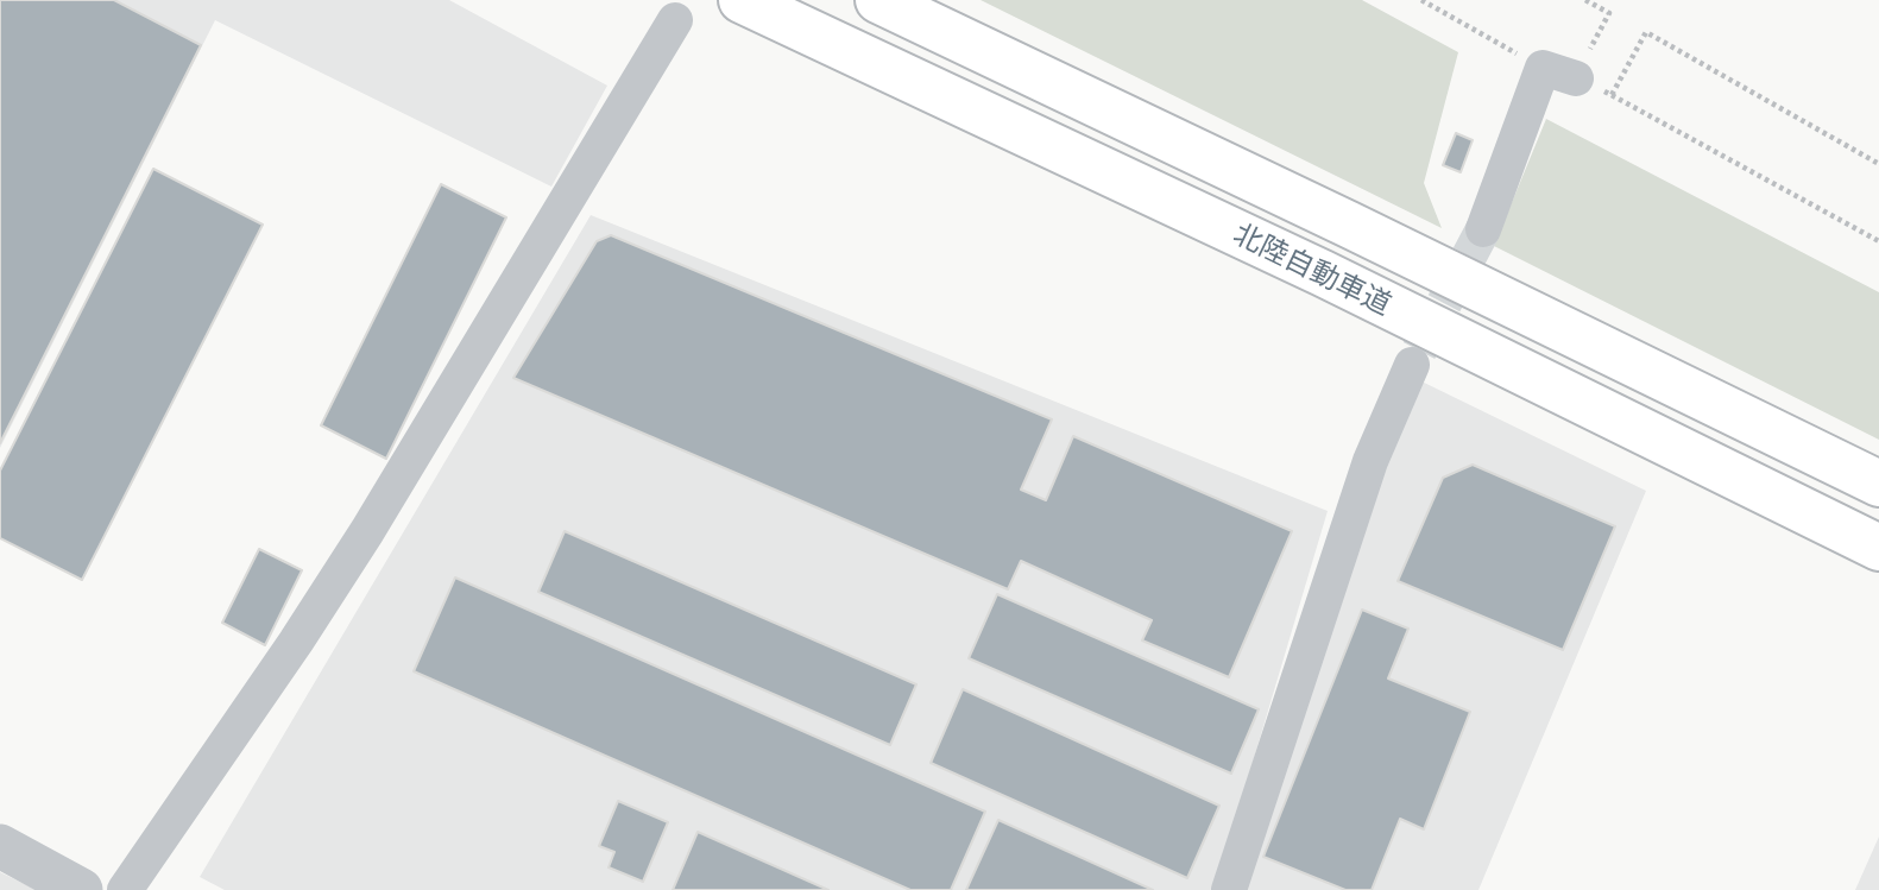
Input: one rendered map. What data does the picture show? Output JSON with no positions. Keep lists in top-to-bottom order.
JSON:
{
  "streets": {
    "highway": ["北陸自動車道"]
  }
}
